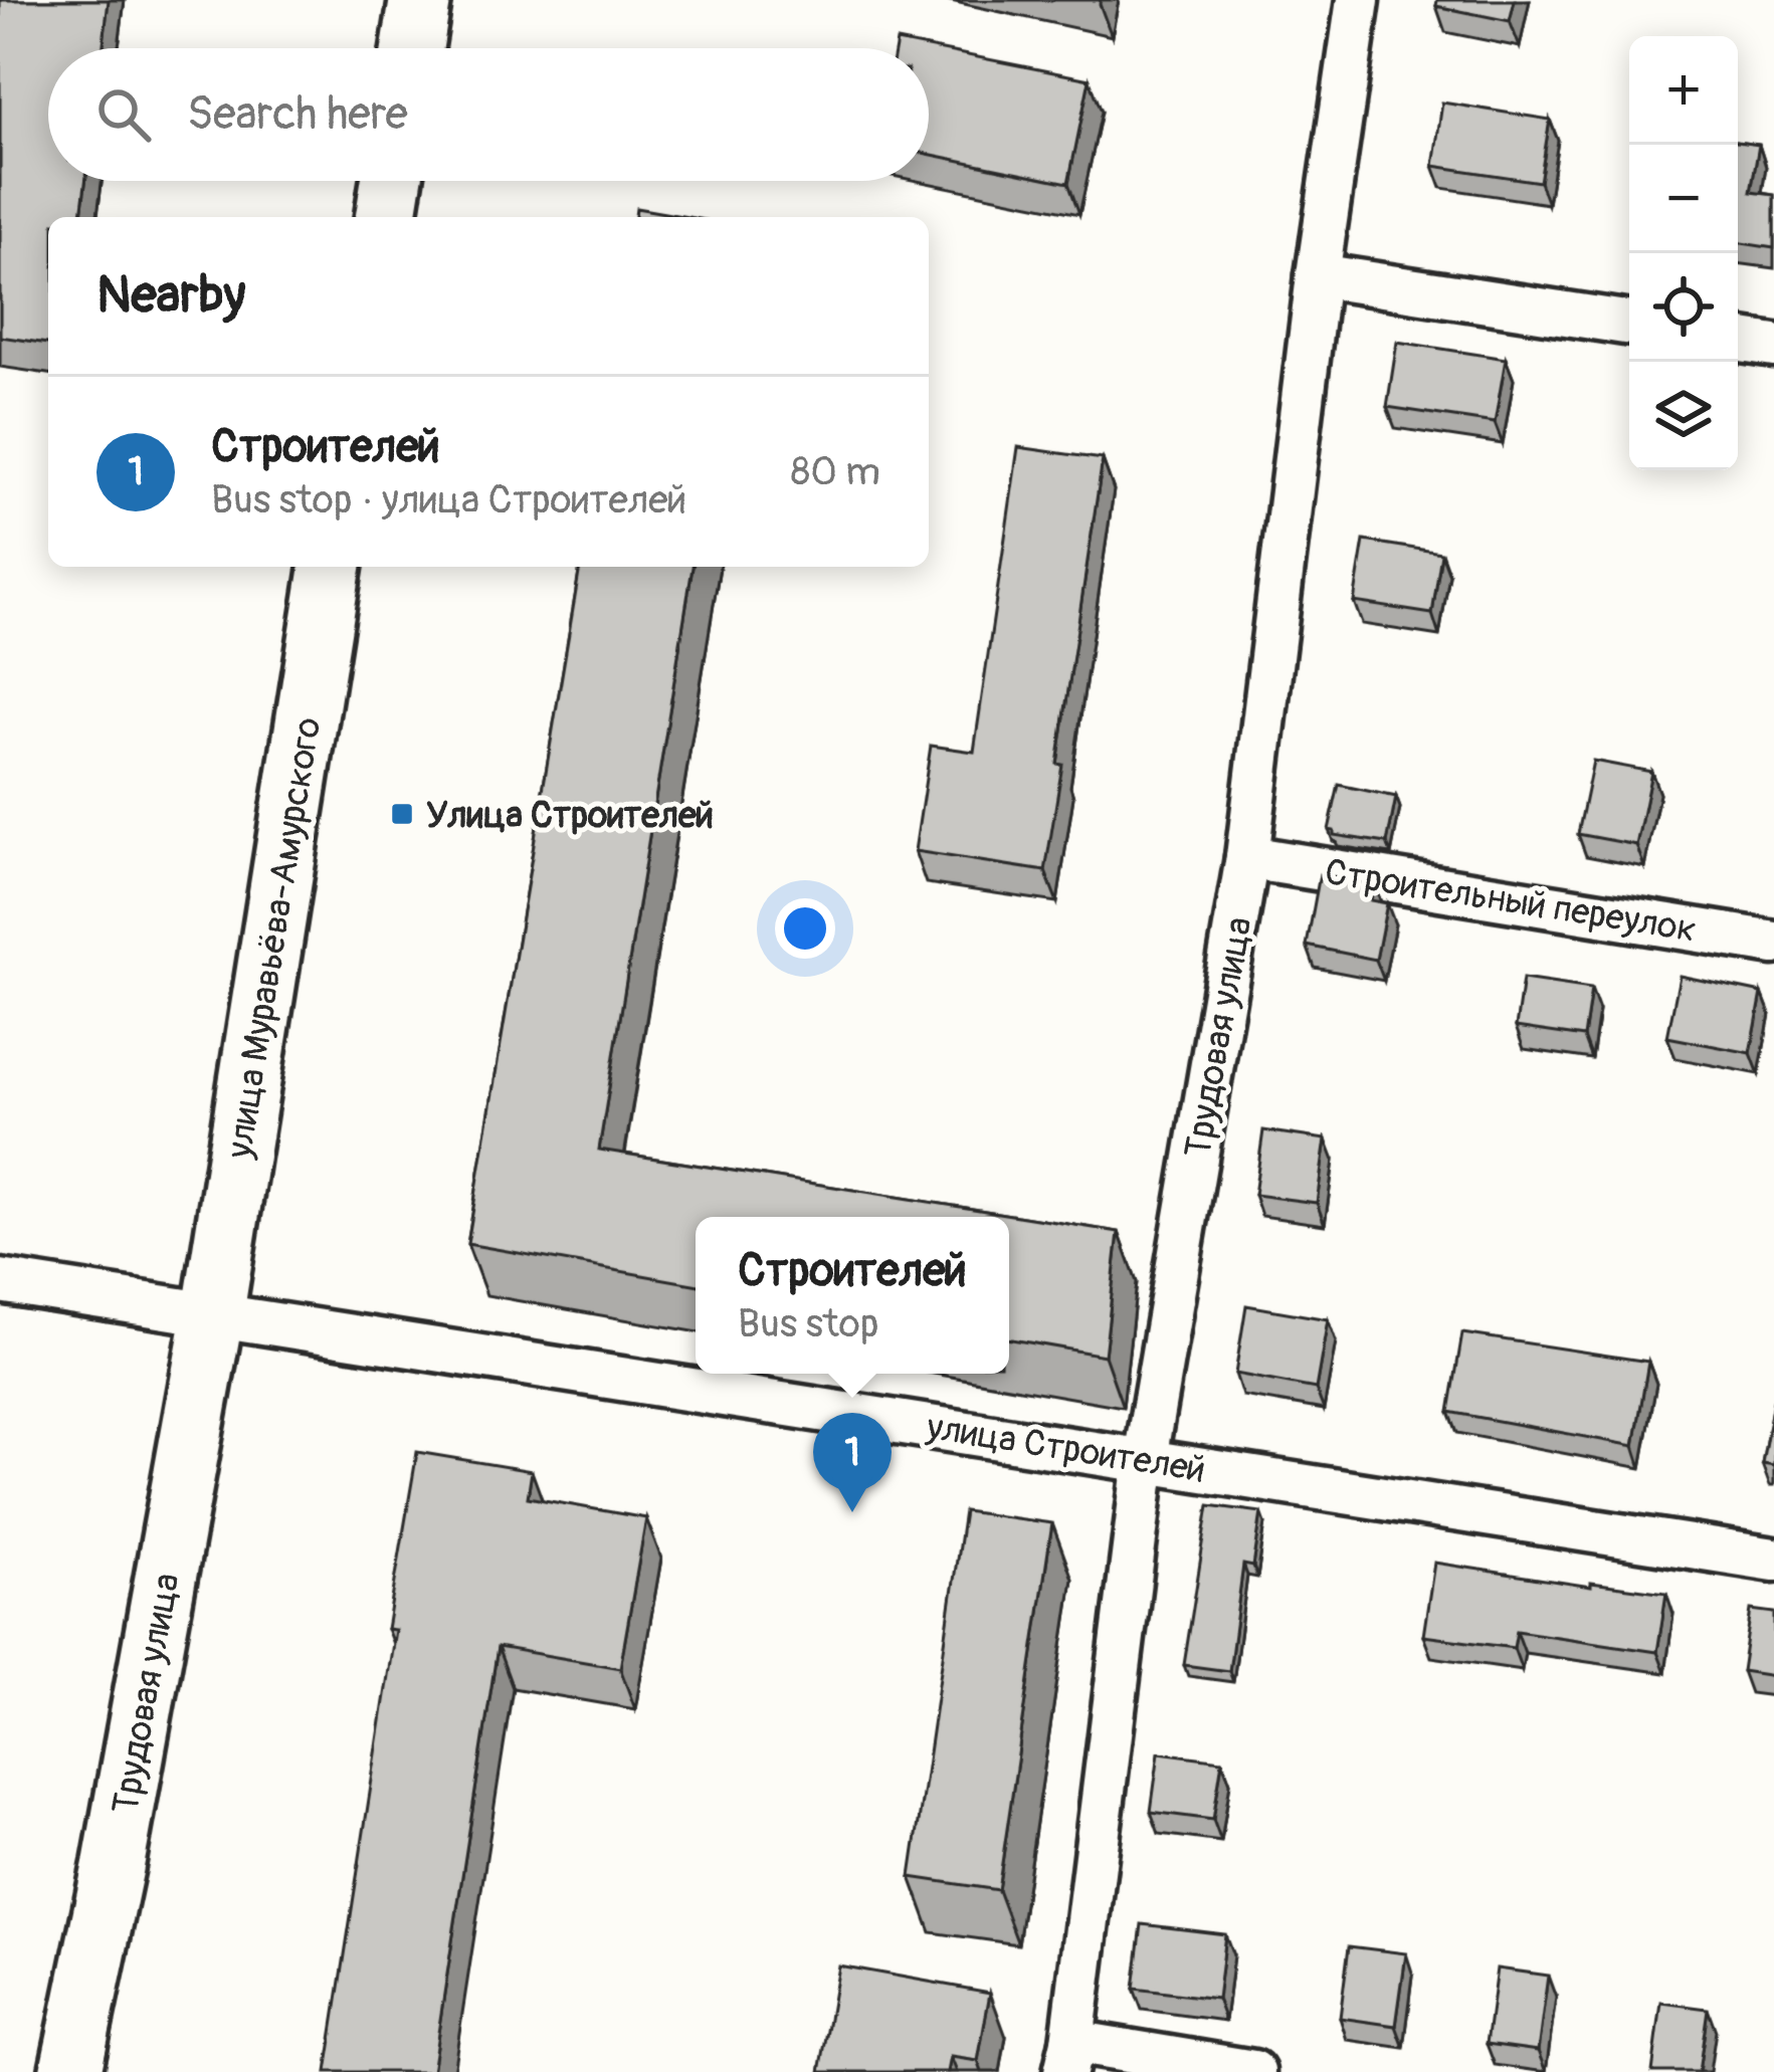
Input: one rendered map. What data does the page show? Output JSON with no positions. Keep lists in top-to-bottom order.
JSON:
{
  "streets": {
    "street": [
      "Строительный переулок",
      "улица Муравьёва-Амурского",
      "Трудовая улица",
      "улица Строителей"
    ]
  },
  "crossings": [
    ["Строительный переулок", "Трудовая улица"],
    ["улица Муравьёва-Амурского", "Трудовая улица"],
    ["улица Муравьёва-Амурского", "улица Строителей"],
    ["Трудовая улица", "улица Строителей"]
  ],
  "places": {
    "transit": ["Улица Строителей"]
  },
  "page": {
    "map_buttons": ["+", "−"],
    "search": "Search here",
    "heading": "Nearby",
    "list": [
      {
        "mark": "1",
        "name": "Строителей",
        "note": "Bus stop · улица Строителей",
        "value": "80 m"
      }
    ],
    "popup": ["Строителей", "Bus stop"],
    "pins": "1"
  }
}
